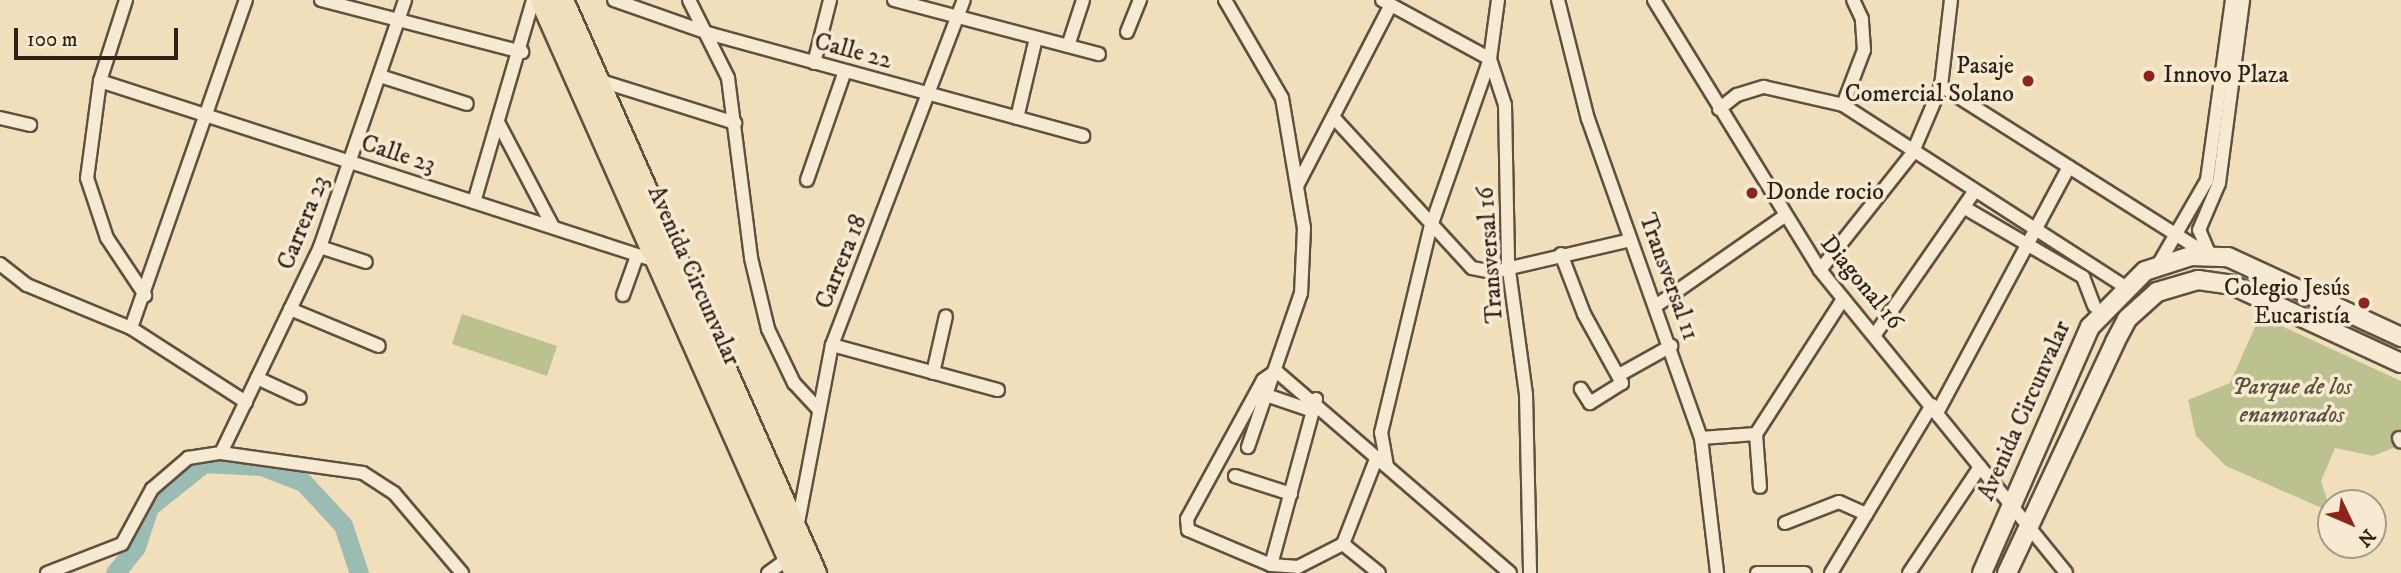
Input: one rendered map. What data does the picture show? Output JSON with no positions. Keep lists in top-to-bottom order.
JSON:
{
  "streets": {
    "highway": ["Avenida Circunvalar"],
    "street": [
      "Calle 22",
      "Calle 23",
      "Carrera 23",
      "Transversal 16",
      "Carrera 18",
      "Transversal 11",
      "Diagonal 16"
    ]
  },
  "crossings": [
    ["Calle 22", "Carrera 18"],
    ["Calle 23", "Carrera 23"],
    ["Calle 23", "Avenida Circunvalar"],
    ["Carrera 18", "Avenida Circunvalar"],
    ["Avenida Circunvalar", "Diagonal 16"]
  ],
  "parks": ["Parque de los enamorados"],
  "places": [
    "Innovo Plaza",
    "Pasaje Comercial Solano",
    "Donde rocio",
    "Colegio Jesús Eucaristía"
  ],
  "scale_bar": "100 m",
  "north": "bottom right"
}
